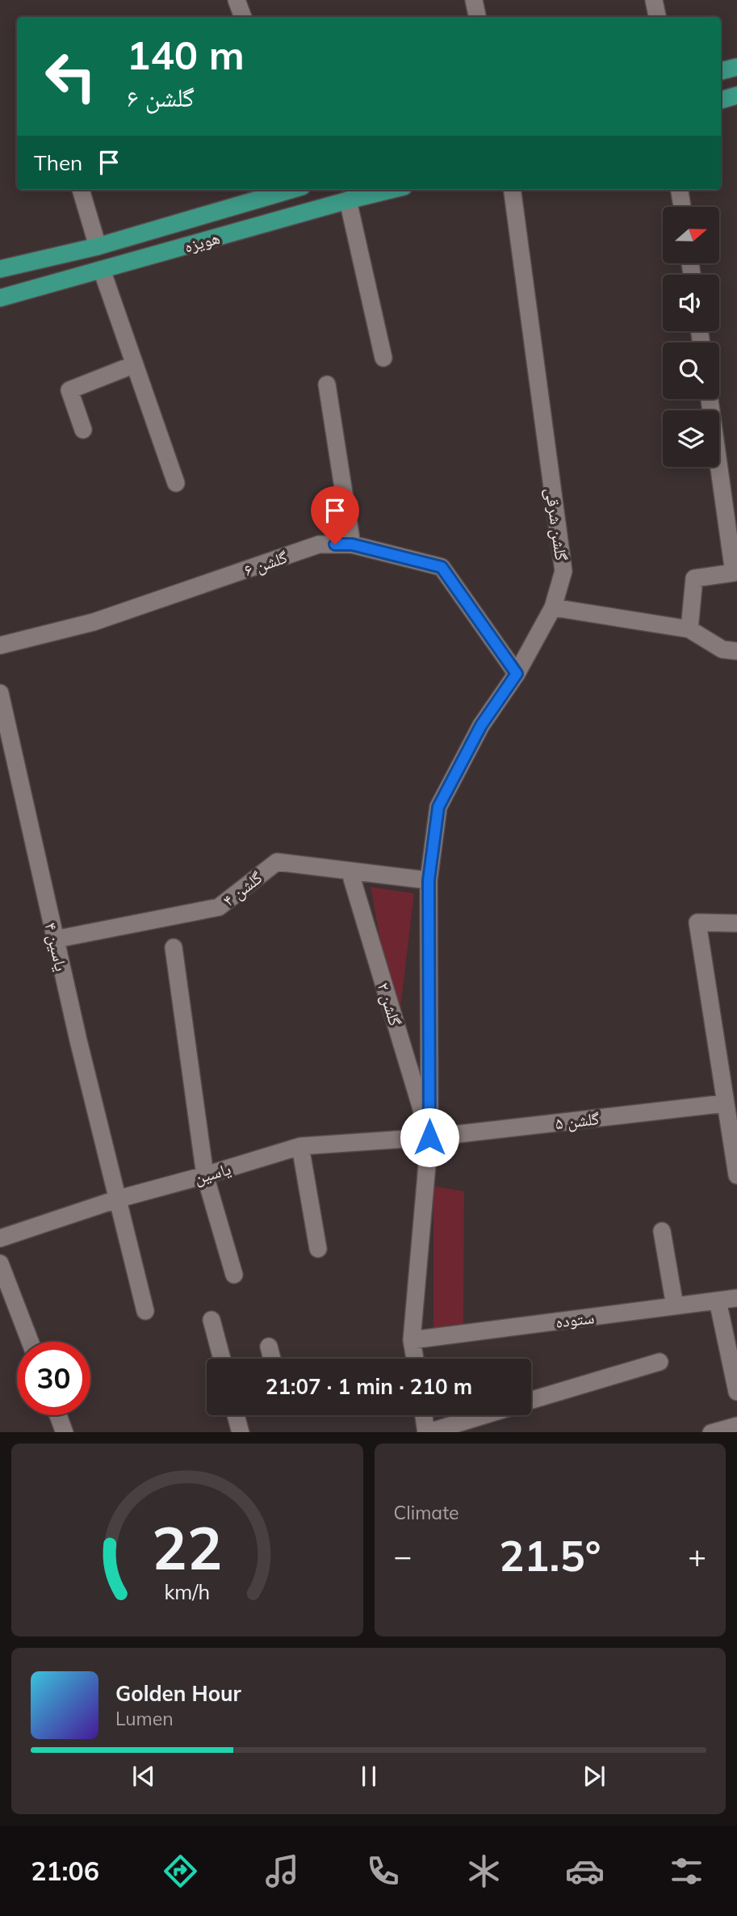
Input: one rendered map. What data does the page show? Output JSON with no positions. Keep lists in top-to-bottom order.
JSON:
{
  "streets": {
    "main road": ["هویزه"],
    "street": [
      "گلشن شرقی",
      "گلشن ۶",
      "گلشن ۴",
      "یاسین ۴",
      "گلشن ۲",
      "گلشن ۵",
      "یاسین",
      "ستوده"
    ]
  },
  "crossings": [
    ["گلشن شرقی", "گلشن ۶"],
    ["گلشن شرقی", "گلشن ۴"],
    ["گلشن شرقی", "گلشن ۲"],
    ["گلشن شرقی", "گلشن ۵"],
    ["گلشن شرقی", "یاسین"],
    ["گلشن شرقی", "ستوده"],
    ["گلشن ۴", "یاسین ۴"],
    ["گلشن ۴", "گلشن ۲"],
    ["یاسین ۴", "یاسین"],
    ["گلشن ۲", "گلشن ۵"],
    ["گلشن ۲", "یاسین"],
    ["گلشن ۵", "یاسین"]
  ],
  "north": "right",
  "page": {
    "turn": ["140 m", "گلشن ۶"],
    "then": "Then",
    "limit": "30",
    "trip": "21:07 · 1 min · 210 m",
    "tile": "Climate",
    "heat": ["−", "21.5°", "+"],
    "song": ["Golden Hour", "Lumen"],
    "tabs": "21:06",
    "gauge": ["22", "km/h"]
  }
}
